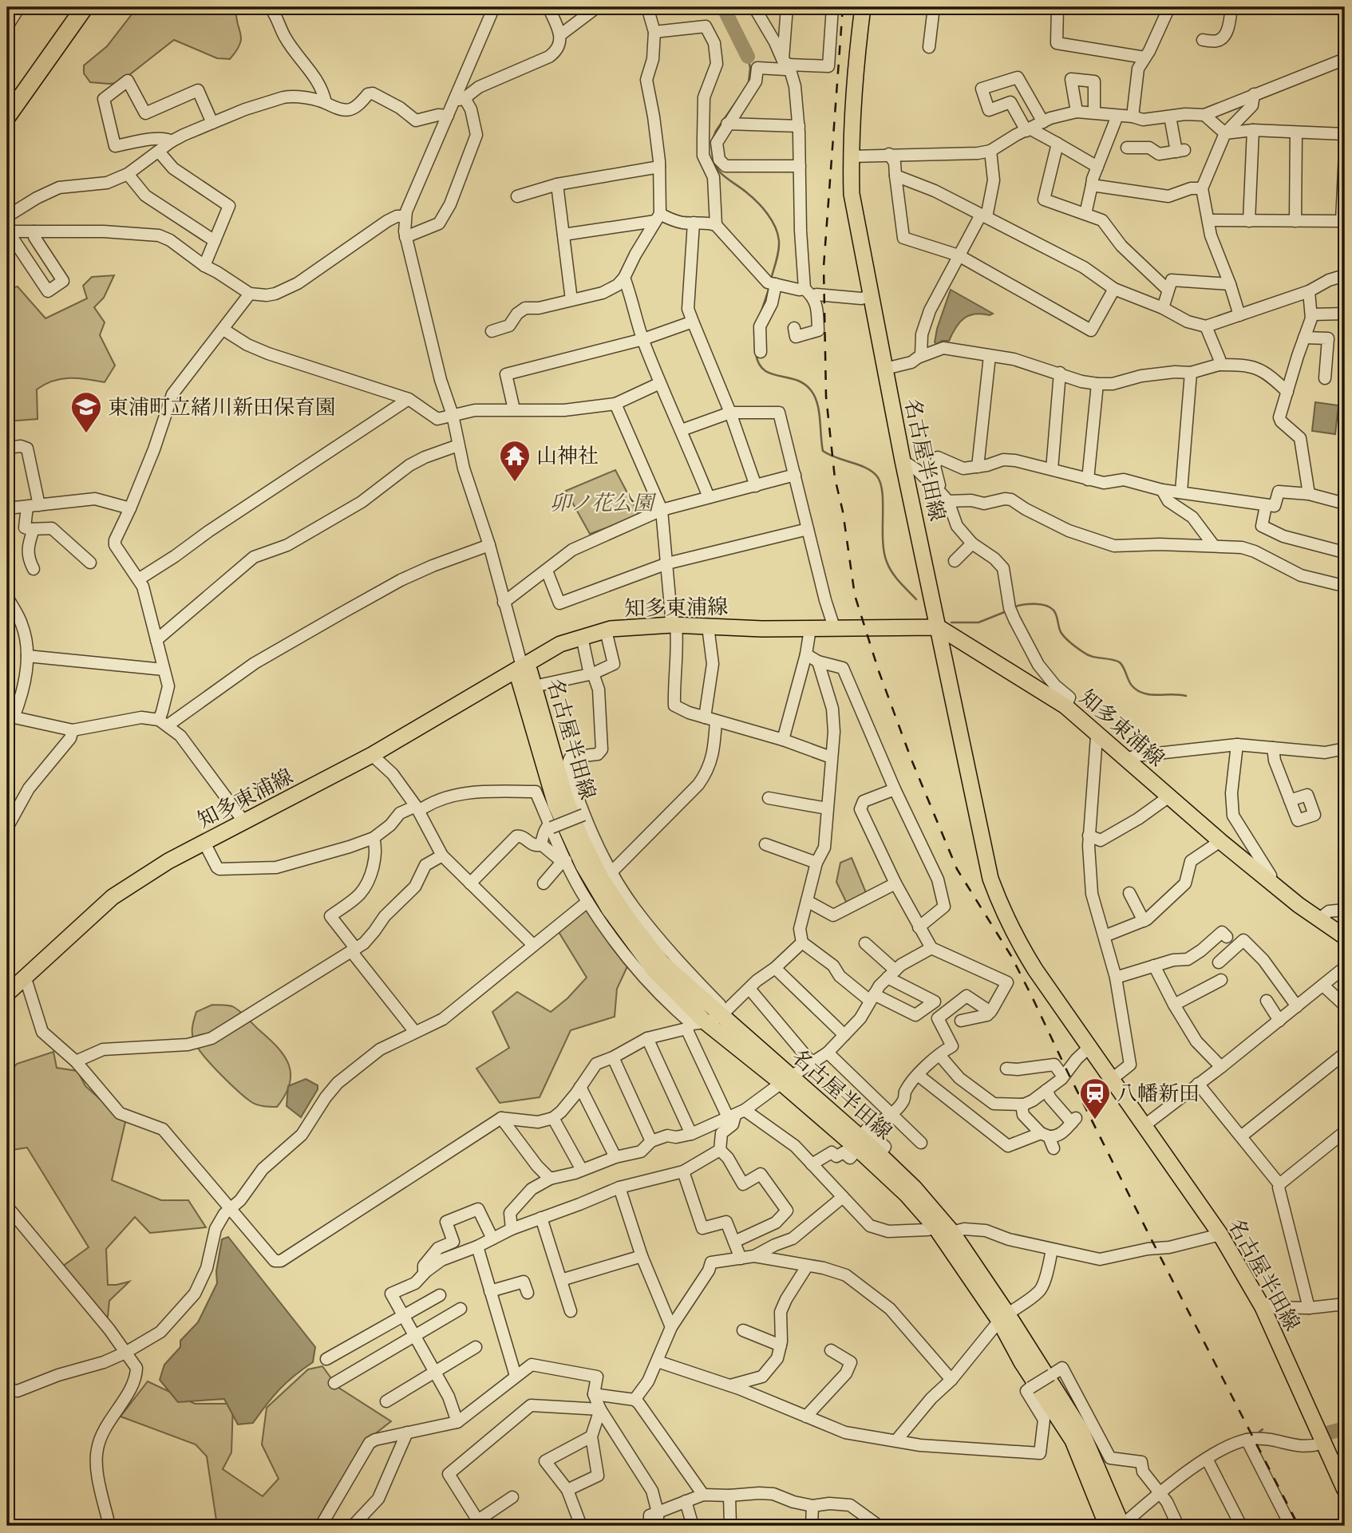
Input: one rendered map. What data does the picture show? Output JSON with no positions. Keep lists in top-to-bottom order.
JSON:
{
  "streets": {
    "main road": ["名古屋半田線", "知多東浦線"]
  },
  "crossings": [
    ["名古屋半田線", "知多東浦線"]
  ],
  "parks": ["卯ノ花公園"],
  "places": {
    "school or university": ["東浦町立緒川新田保育園"],
    "temple": ["山神社"],
    "station": ["八幡新田"]
  }
}
